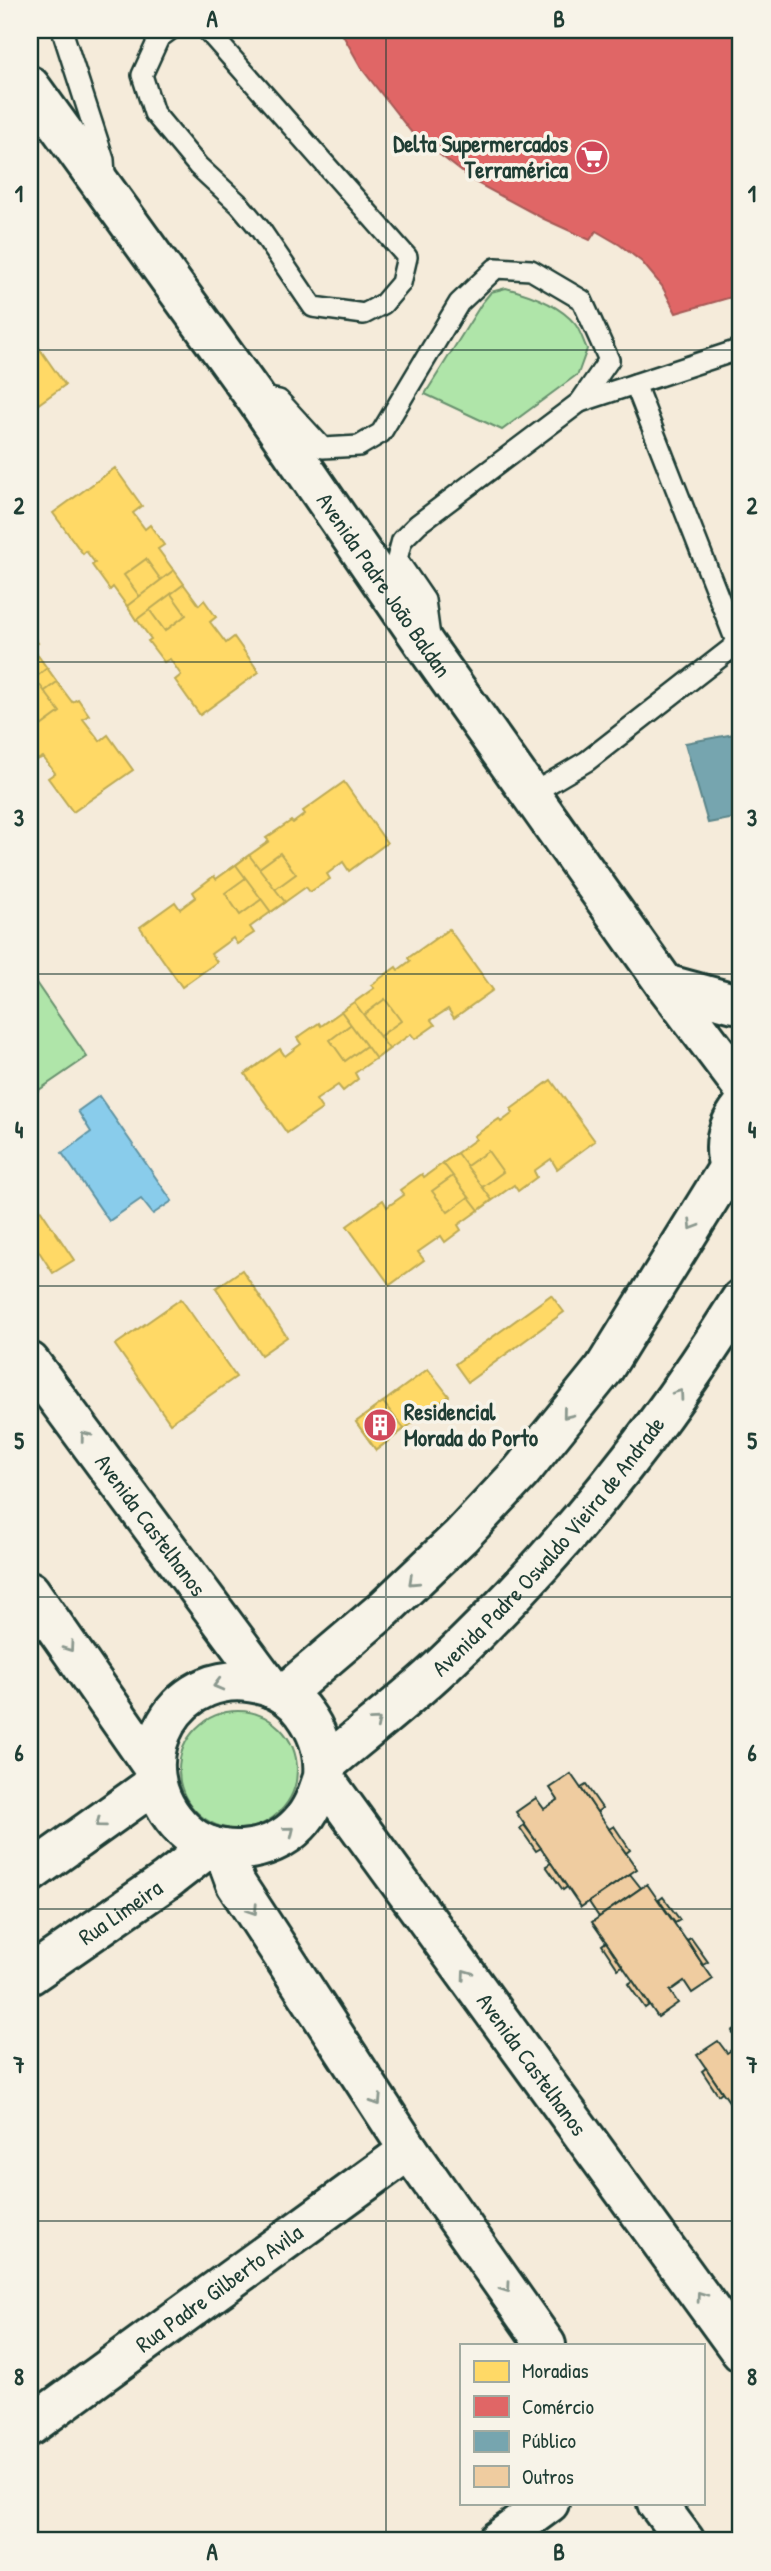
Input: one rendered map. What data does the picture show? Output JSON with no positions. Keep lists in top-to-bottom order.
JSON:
{
  "streets": {
    "street": [
      "Avenida Padre João Baldan",
      "Avenida Castelhanos",
      "Avenida Padre Oswaldo Vieira de Andrade",
      "Rua Limeira",
      "Rua Padre Gilberto Avila"
    ]
  },
  "crossings": [
    ["Avenida Castelhanos", "Avenida Padre Oswaldo Vieira de Andrade"],
    ["Avenida Castelhanos", "Rua Limeira"],
    ["Avenida Padre Oswaldo Vieira de Andrade", "Rua Limeira"]
  ],
  "places": {
    "supermarket": ["Delta Supermercados Terramérica"],
    "building": ["Residencial Morada do Porto"]
  },
  "legend": [
    "Moradias",
    "Comércio",
    "Público",
    "Outros"
  ],
  "grid": {
    "columns": ["A", "B"],
    "rows": [
      "1",
      "2",
      "3",
      "4",
      "5",
      "6",
      "7",
      "8"
    ]
  }
}
